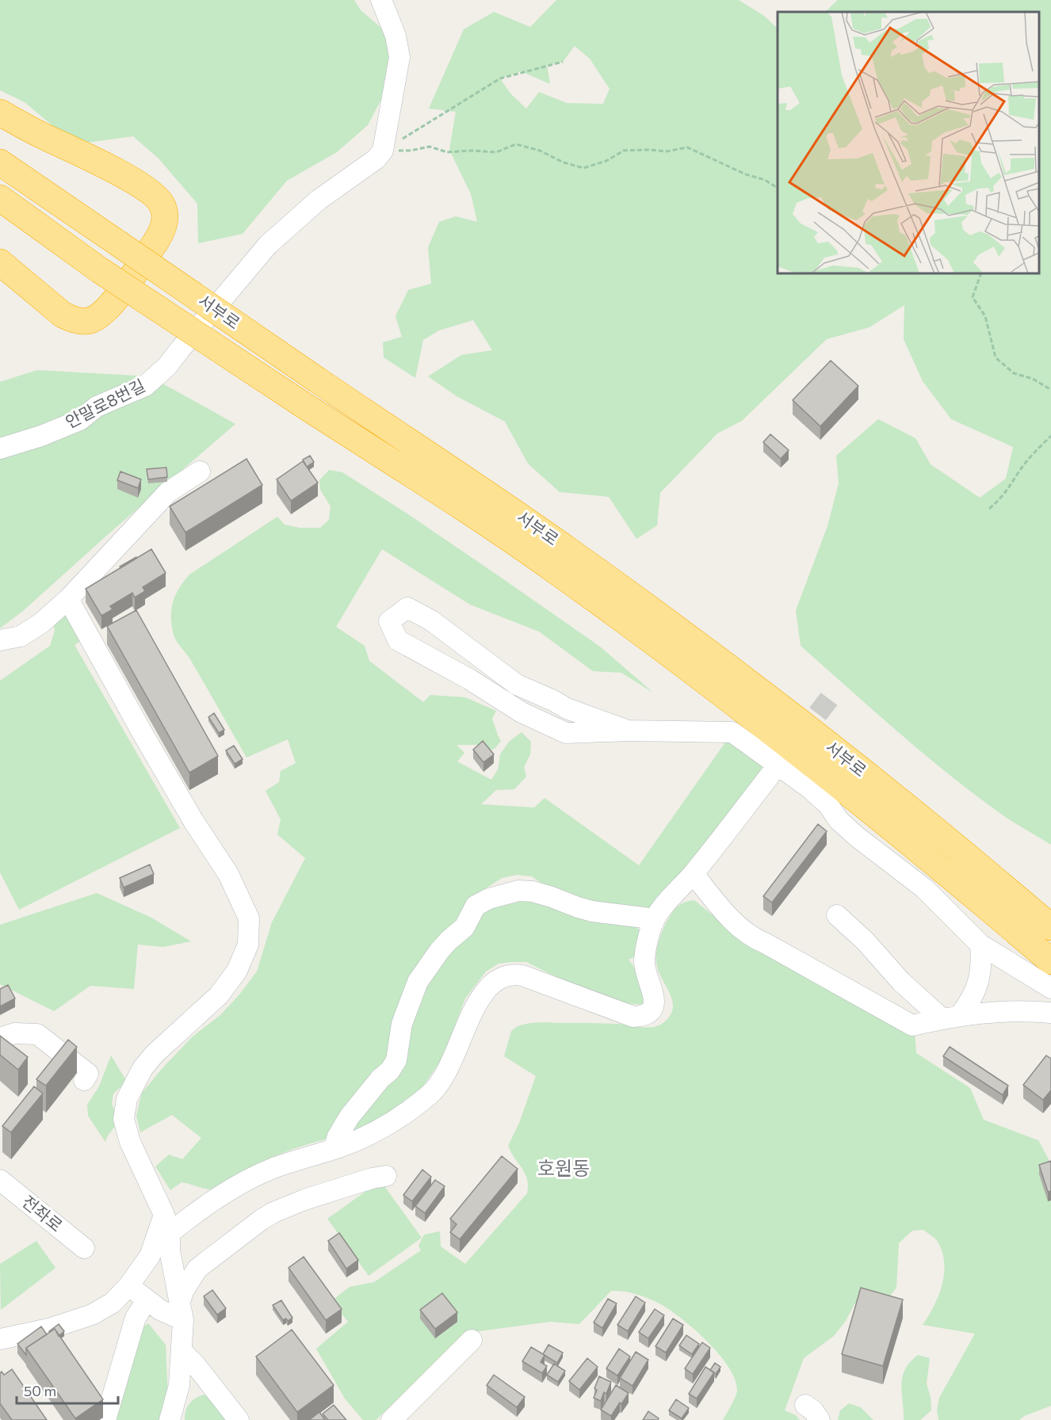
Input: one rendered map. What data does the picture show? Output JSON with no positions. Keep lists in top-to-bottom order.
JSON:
{
  "streets": {
    "highway": ["서부로"],
    "street": ["안말로8번길", "전좌로"]
  },
  "districts": ["호원동"],
  "scale_bar": "50 m"
}
